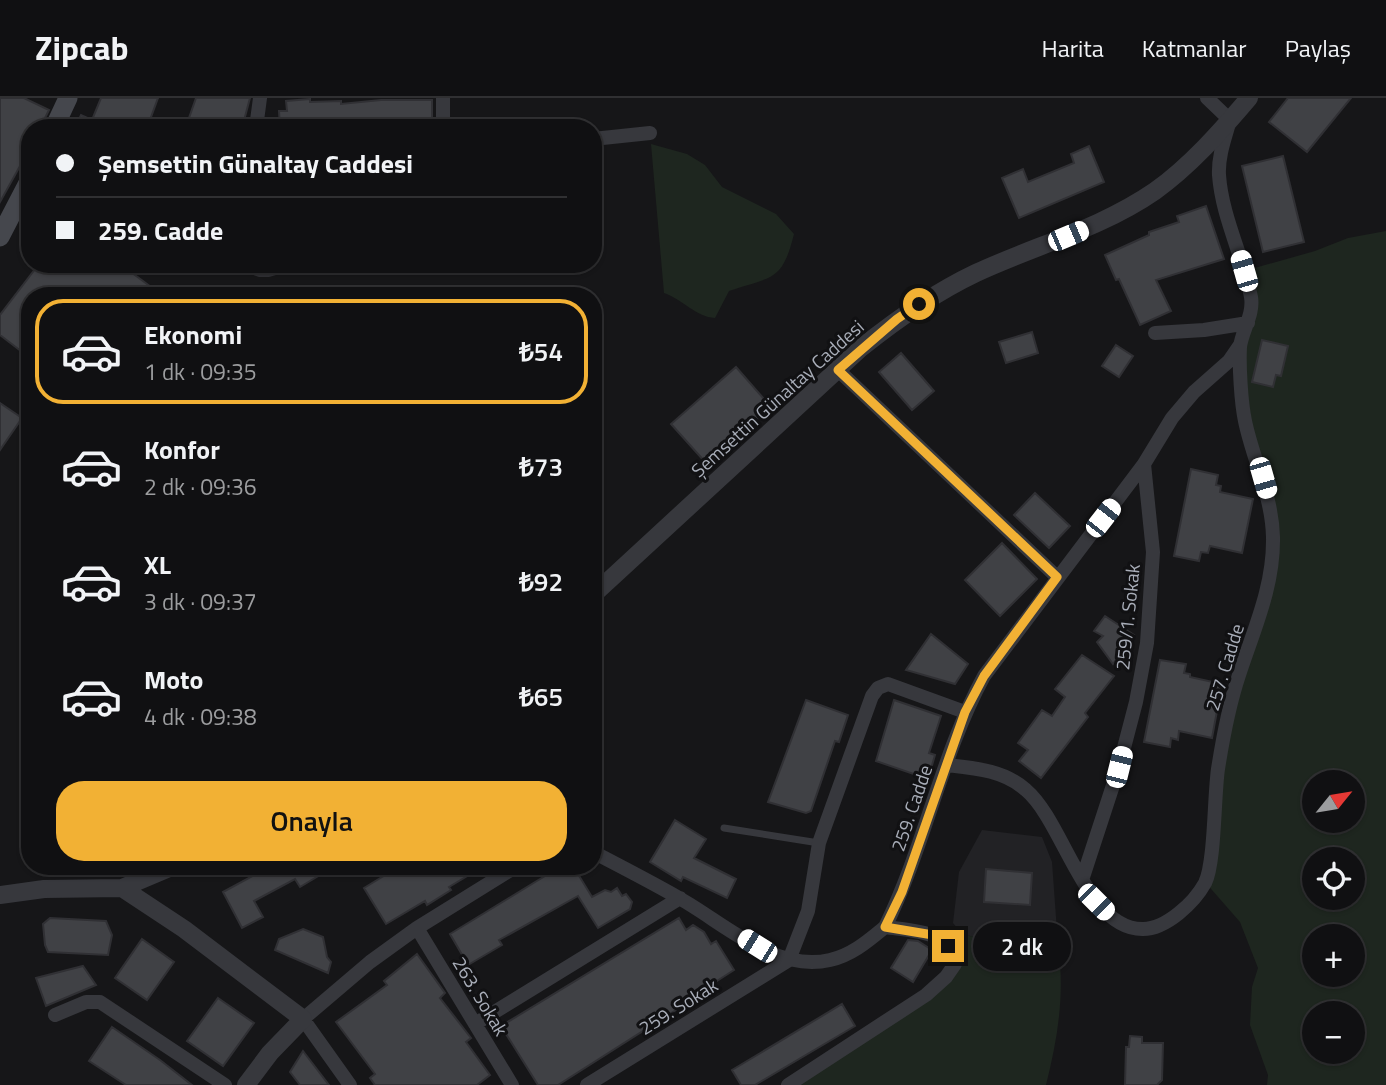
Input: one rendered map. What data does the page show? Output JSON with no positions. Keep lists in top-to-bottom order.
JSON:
{
  "streets": {
    "street": [
      "Şemsettin Günaltay Caddesi",
      "259/1. Sokak",
      "257. Cadde",
      "259. Cadde",
      "263. Sokak",
      "259. Sokak"
    ]
  },
  "crossings": [
    ["Şemsettin Günaltay Caddesi", "257. Cadde"],
    ["259/1. Sokak", "257. Cadde"],
    ["259/1. Sokak", "259. Cadde"],
    ["257. Cadde", "259. Cadde"]
  ],
  "north": "top right",
  "page": {
    "header": "Zipcab",
    "nav": ["Harita", "Katmanlar", "Paylaş"],
    "banner": ["Şemsettin Günaltay Caddesi", "259. Cadde"],
    "list": [
      {
        "name": "Ekonomi",
        "note": "1 dk · 09:35",
        "value": "₺54"
      },
      {
        "name": "Konfor",
        "note": "2 dk · 09:36",
        "value": "₺73"
      },
      {
        "name": "XL",
        "note": "3 dk · 09:37",
        "value": "₺92"
      },
      {
        "name": "Moto",
        "note": "4 dk · 09:38",
        "value": "₺65"
      }
    ],
    "buttons": "Onayla",
    "map_buttons": ["+", "−"],
    "bubble": "2 dk"
  }
}
